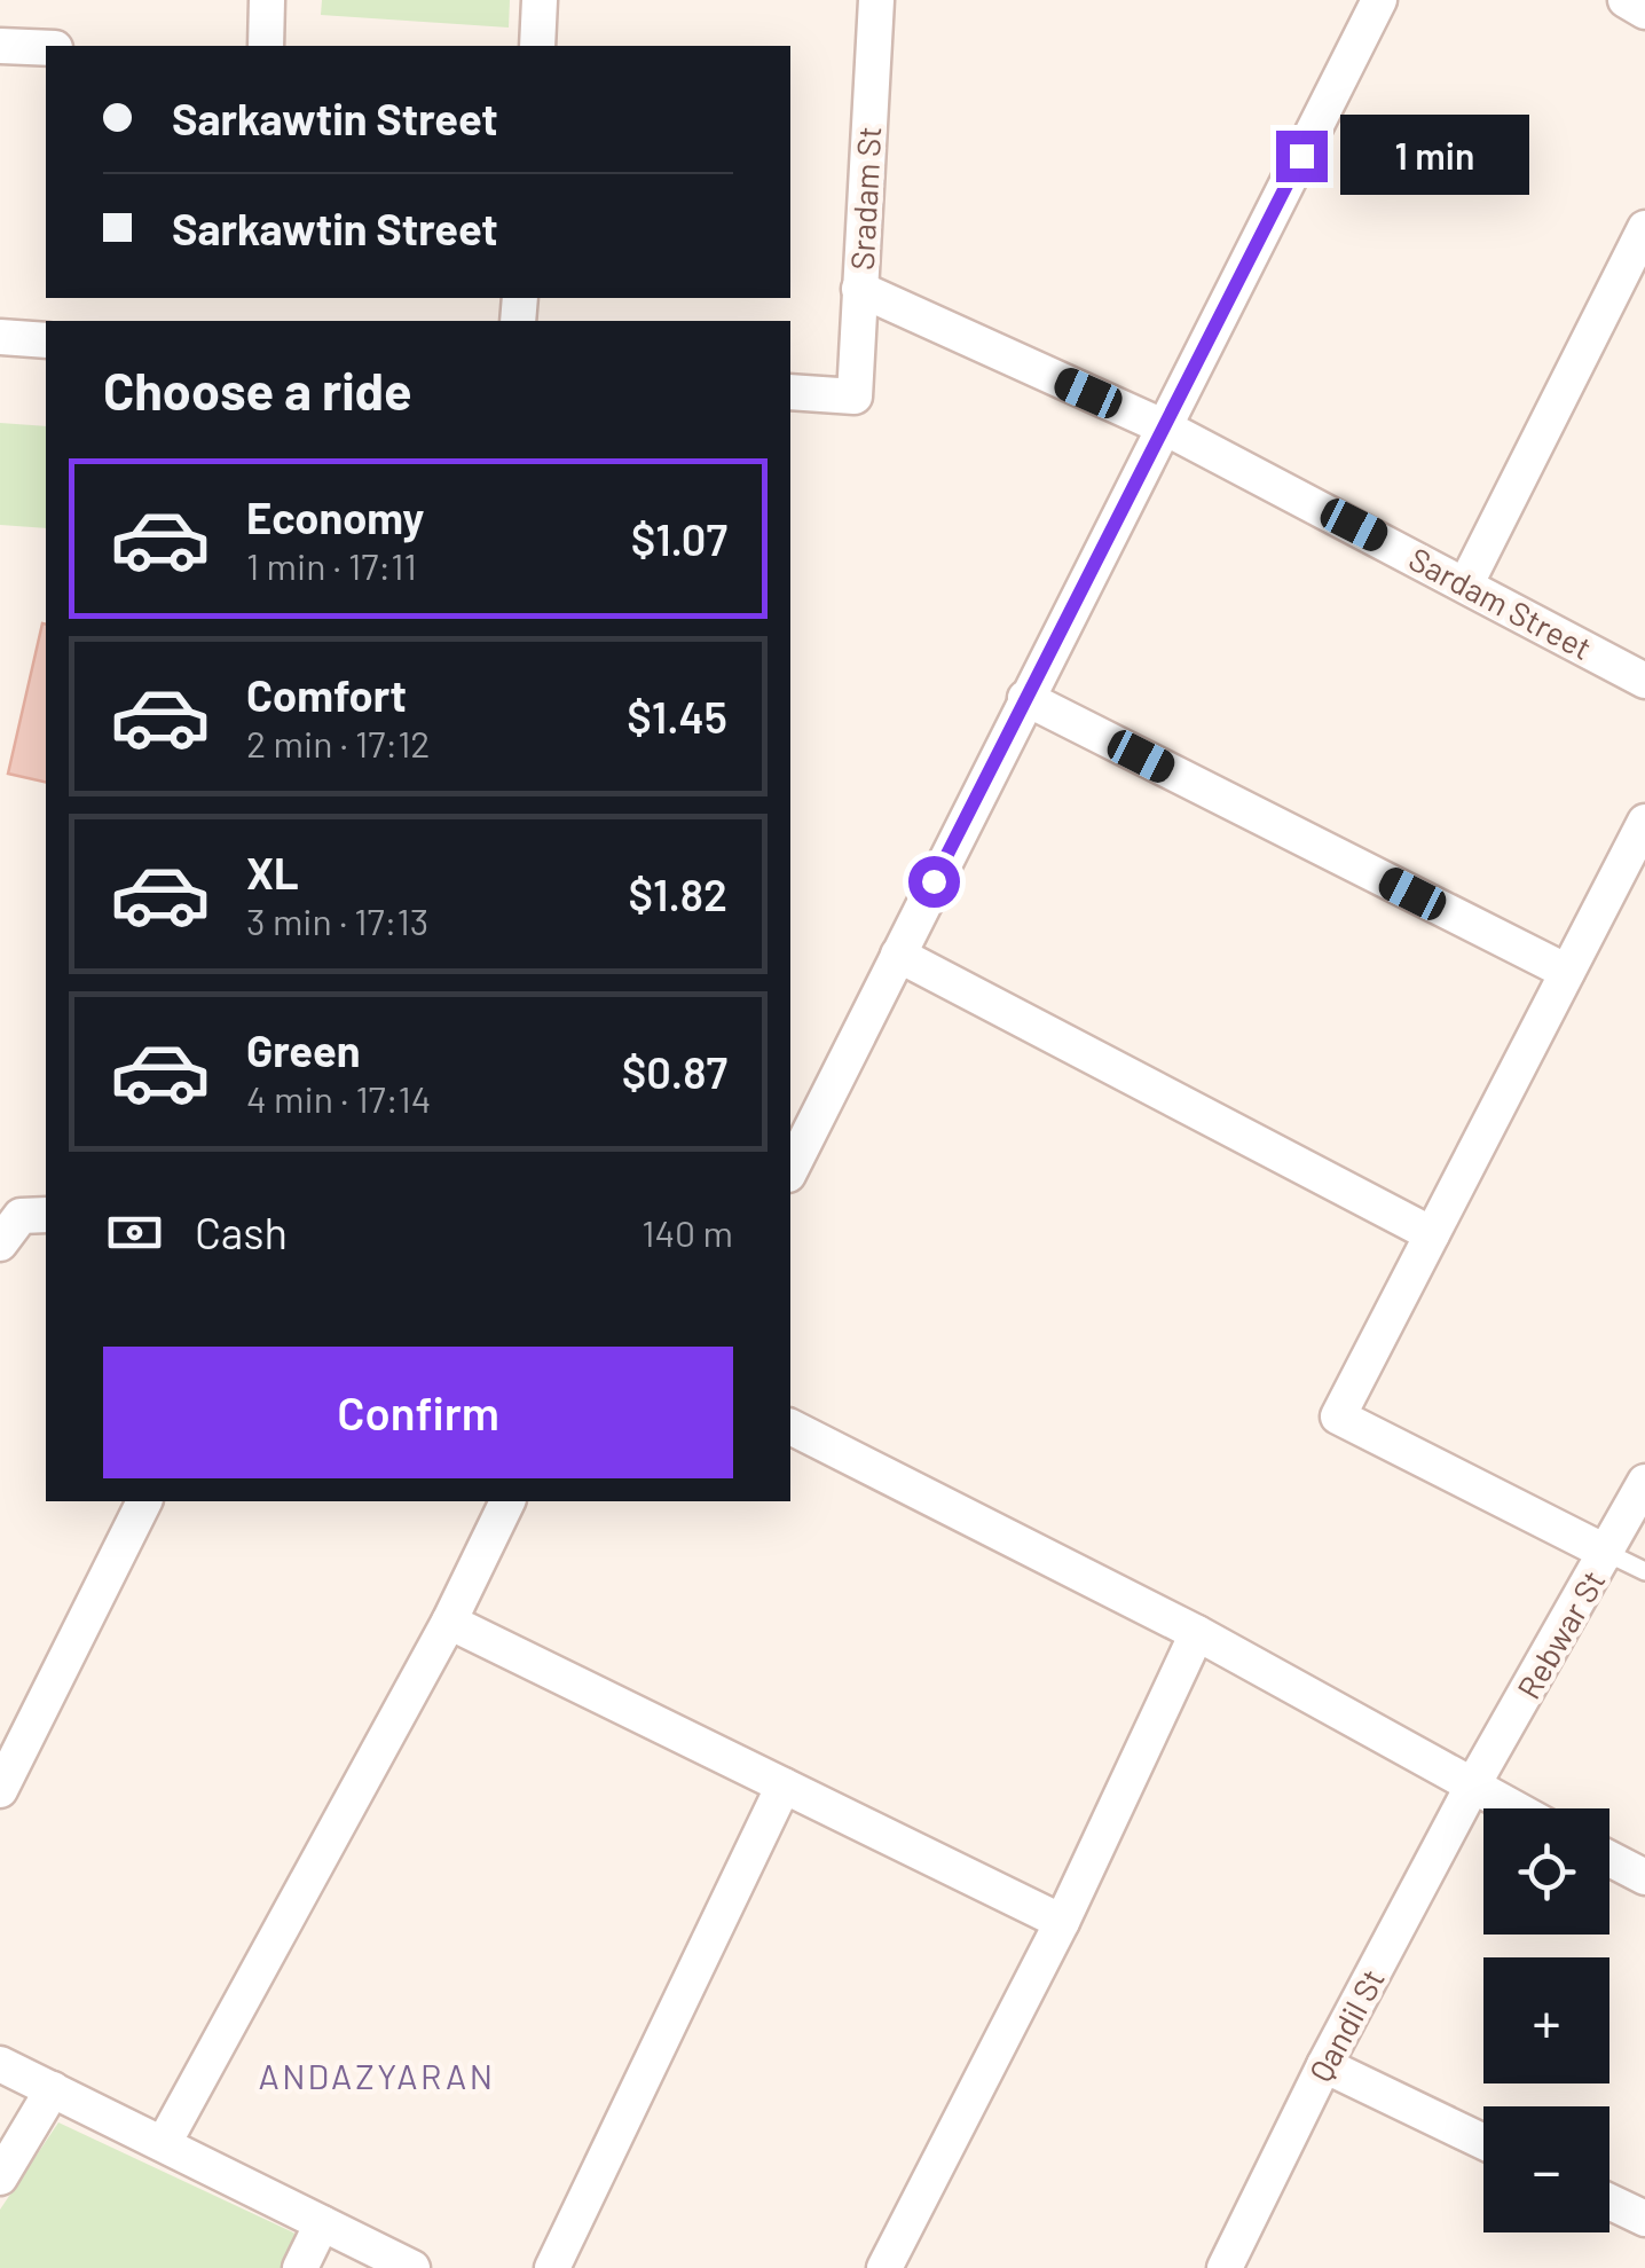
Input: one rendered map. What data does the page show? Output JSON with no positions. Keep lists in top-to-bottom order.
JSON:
{
  "streets": {
    "street": [
      "Sradam St",
      "Sardam Street",
      "Rebwar St",
      "Qandil St"
    ]
  },
  "crossings": [
    ["Sradam St", "Sardam Street"],
    ["Rebwar St", "Qandil St"]
  ],
  "districts": ["ANDAZYARAN"],
  "page": {
    "banner": ["Sarkawtin Street", "Sarkawtin Street"],
    "bubble": "1 min",
    "heading": "Choose a ride",
    "list": [
      {
        "name": "Economy",
        "note": "1 min · 17:11",
        "value": "$1.07"
      },
      {
        "name": "Comfort",
        "note": "2 min · 17:12",
        "value": "$1.45"
      },
      {
        "name": "XL",
        "note": "3 min · 17:13",
        "value": "$1.82"
      },
      {
        "name": "Green",
        "note": "4 min · 17:14",
        "value": "$0.87"
      }
    ],
    "pay": ["Cash", "140 m"],
    "buttons": "Confirm",
    "map_buttons": ["+", "−"]
  }
}
